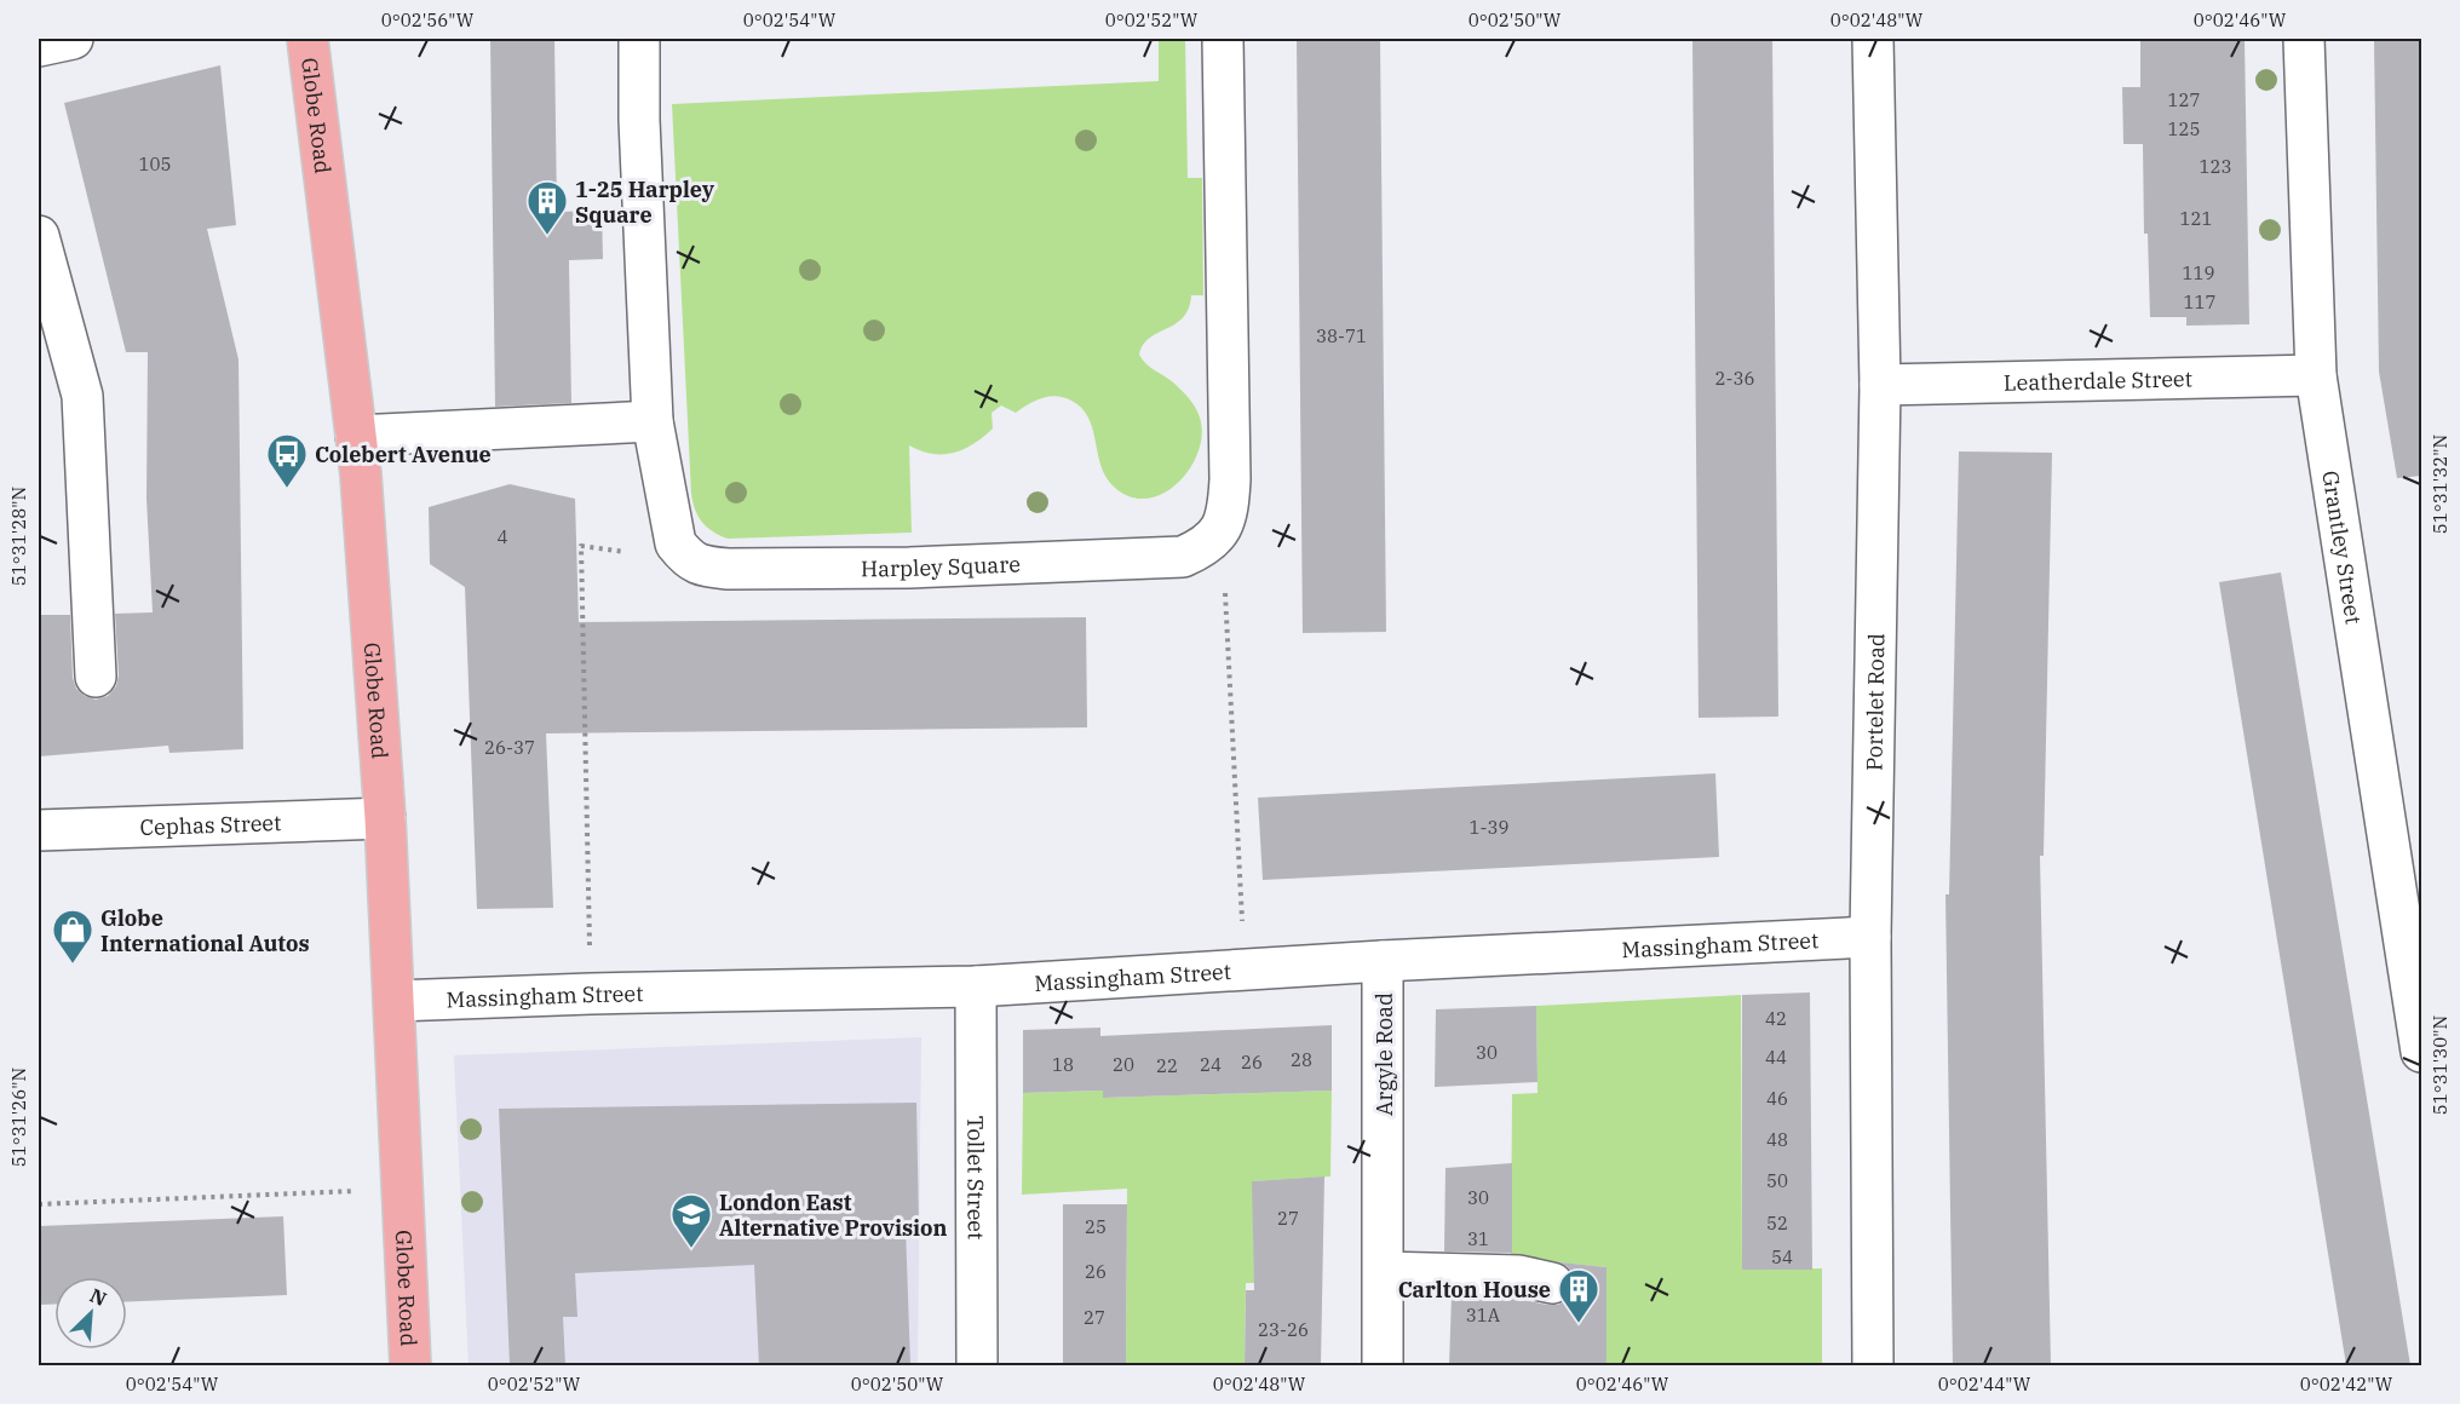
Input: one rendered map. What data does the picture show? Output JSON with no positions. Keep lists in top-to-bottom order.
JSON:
{
  "streets": {
    "main road": ["Globe Road"],
    "street": [
      "Leatherdale Street",
      "Grantley Street",
      "Harpley Square",
      "Portelet Road",
      "Cephas Street",
      "Massingham Street",
      "Argyle Road",
      "Tollet Street"
    ]
  },
  "crossings": [
    ["Globe Road", "Cephas Street"],
    ["Globe Road", "Massingham Street"],
    ["Leatherdale Street", "Grantley Street"],
    ["Leatherdale Street", "Portelet Road"],
    ["Portelet Road", "Massingham Street"],
    ["Massingham Street", "Argyle Road"],
    ["Massingham Street", "Tollet Street"]
  ],
  "places": {
    "building": ["1-25 Harpley Square", "Carlton House"],
    "bus stop": ["Colebert Avenue"],
    "shop": ["Globe International Autos"],
    "school or university": ["London East Alternative Provision"]
  },
  "house_numbers": [
    "127",
    "125",
    "105",
    "123",
    "121",
    "119",
    "117",
    "38-71",
    "2-36",
    "4",
    "26-37",
    "1-39",
    "42",
    "30",
    "44",
    "28",
    "26",
    "18",
    "20",
    "24",
    "22",
    "46",
    "48",
    "50",
    "30",
    "27",
    "52",
    "25",
    "31",
    "54",
    "26",
    "31A",
    "27",
    "23-26"
  ],
  "north": "top right",
  "coordinates": [
    "0°02'56\"W",
    "0°02'54\"W",
    "0°02'52\"W",
    "0°02'50\"W",
    "0°02'48\"W",
    "0°02'46\"W",
    "51°31'32\"N",
    "51°31'28\"N",
    "51°31'30\"N",
    "51°31'26\"N",
    "0°02'44\"W",
    "0°02'42\"W"
  ]
}
